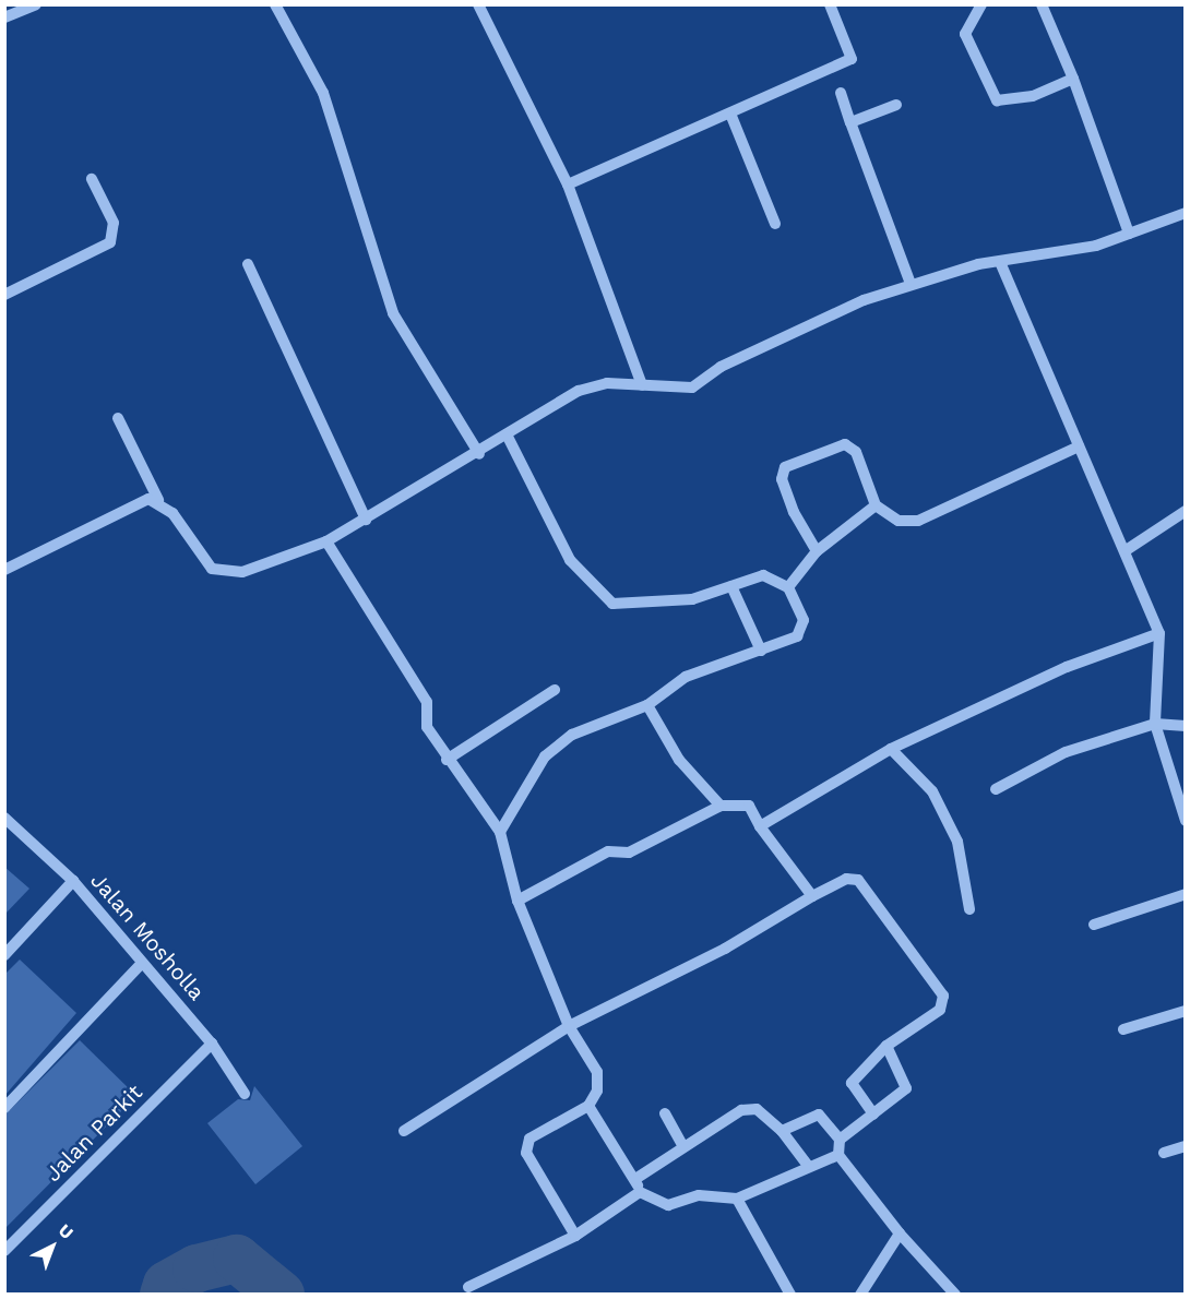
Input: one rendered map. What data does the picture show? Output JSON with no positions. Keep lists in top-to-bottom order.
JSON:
{
  "streets": {
    "street": ["Jalan Mosholla", "Jalan Parkit"]
  },
  "crossings": [
    ["Jalan Mosholla", "Jalan Parkit"]
  ],
  "north": "top right"
}
